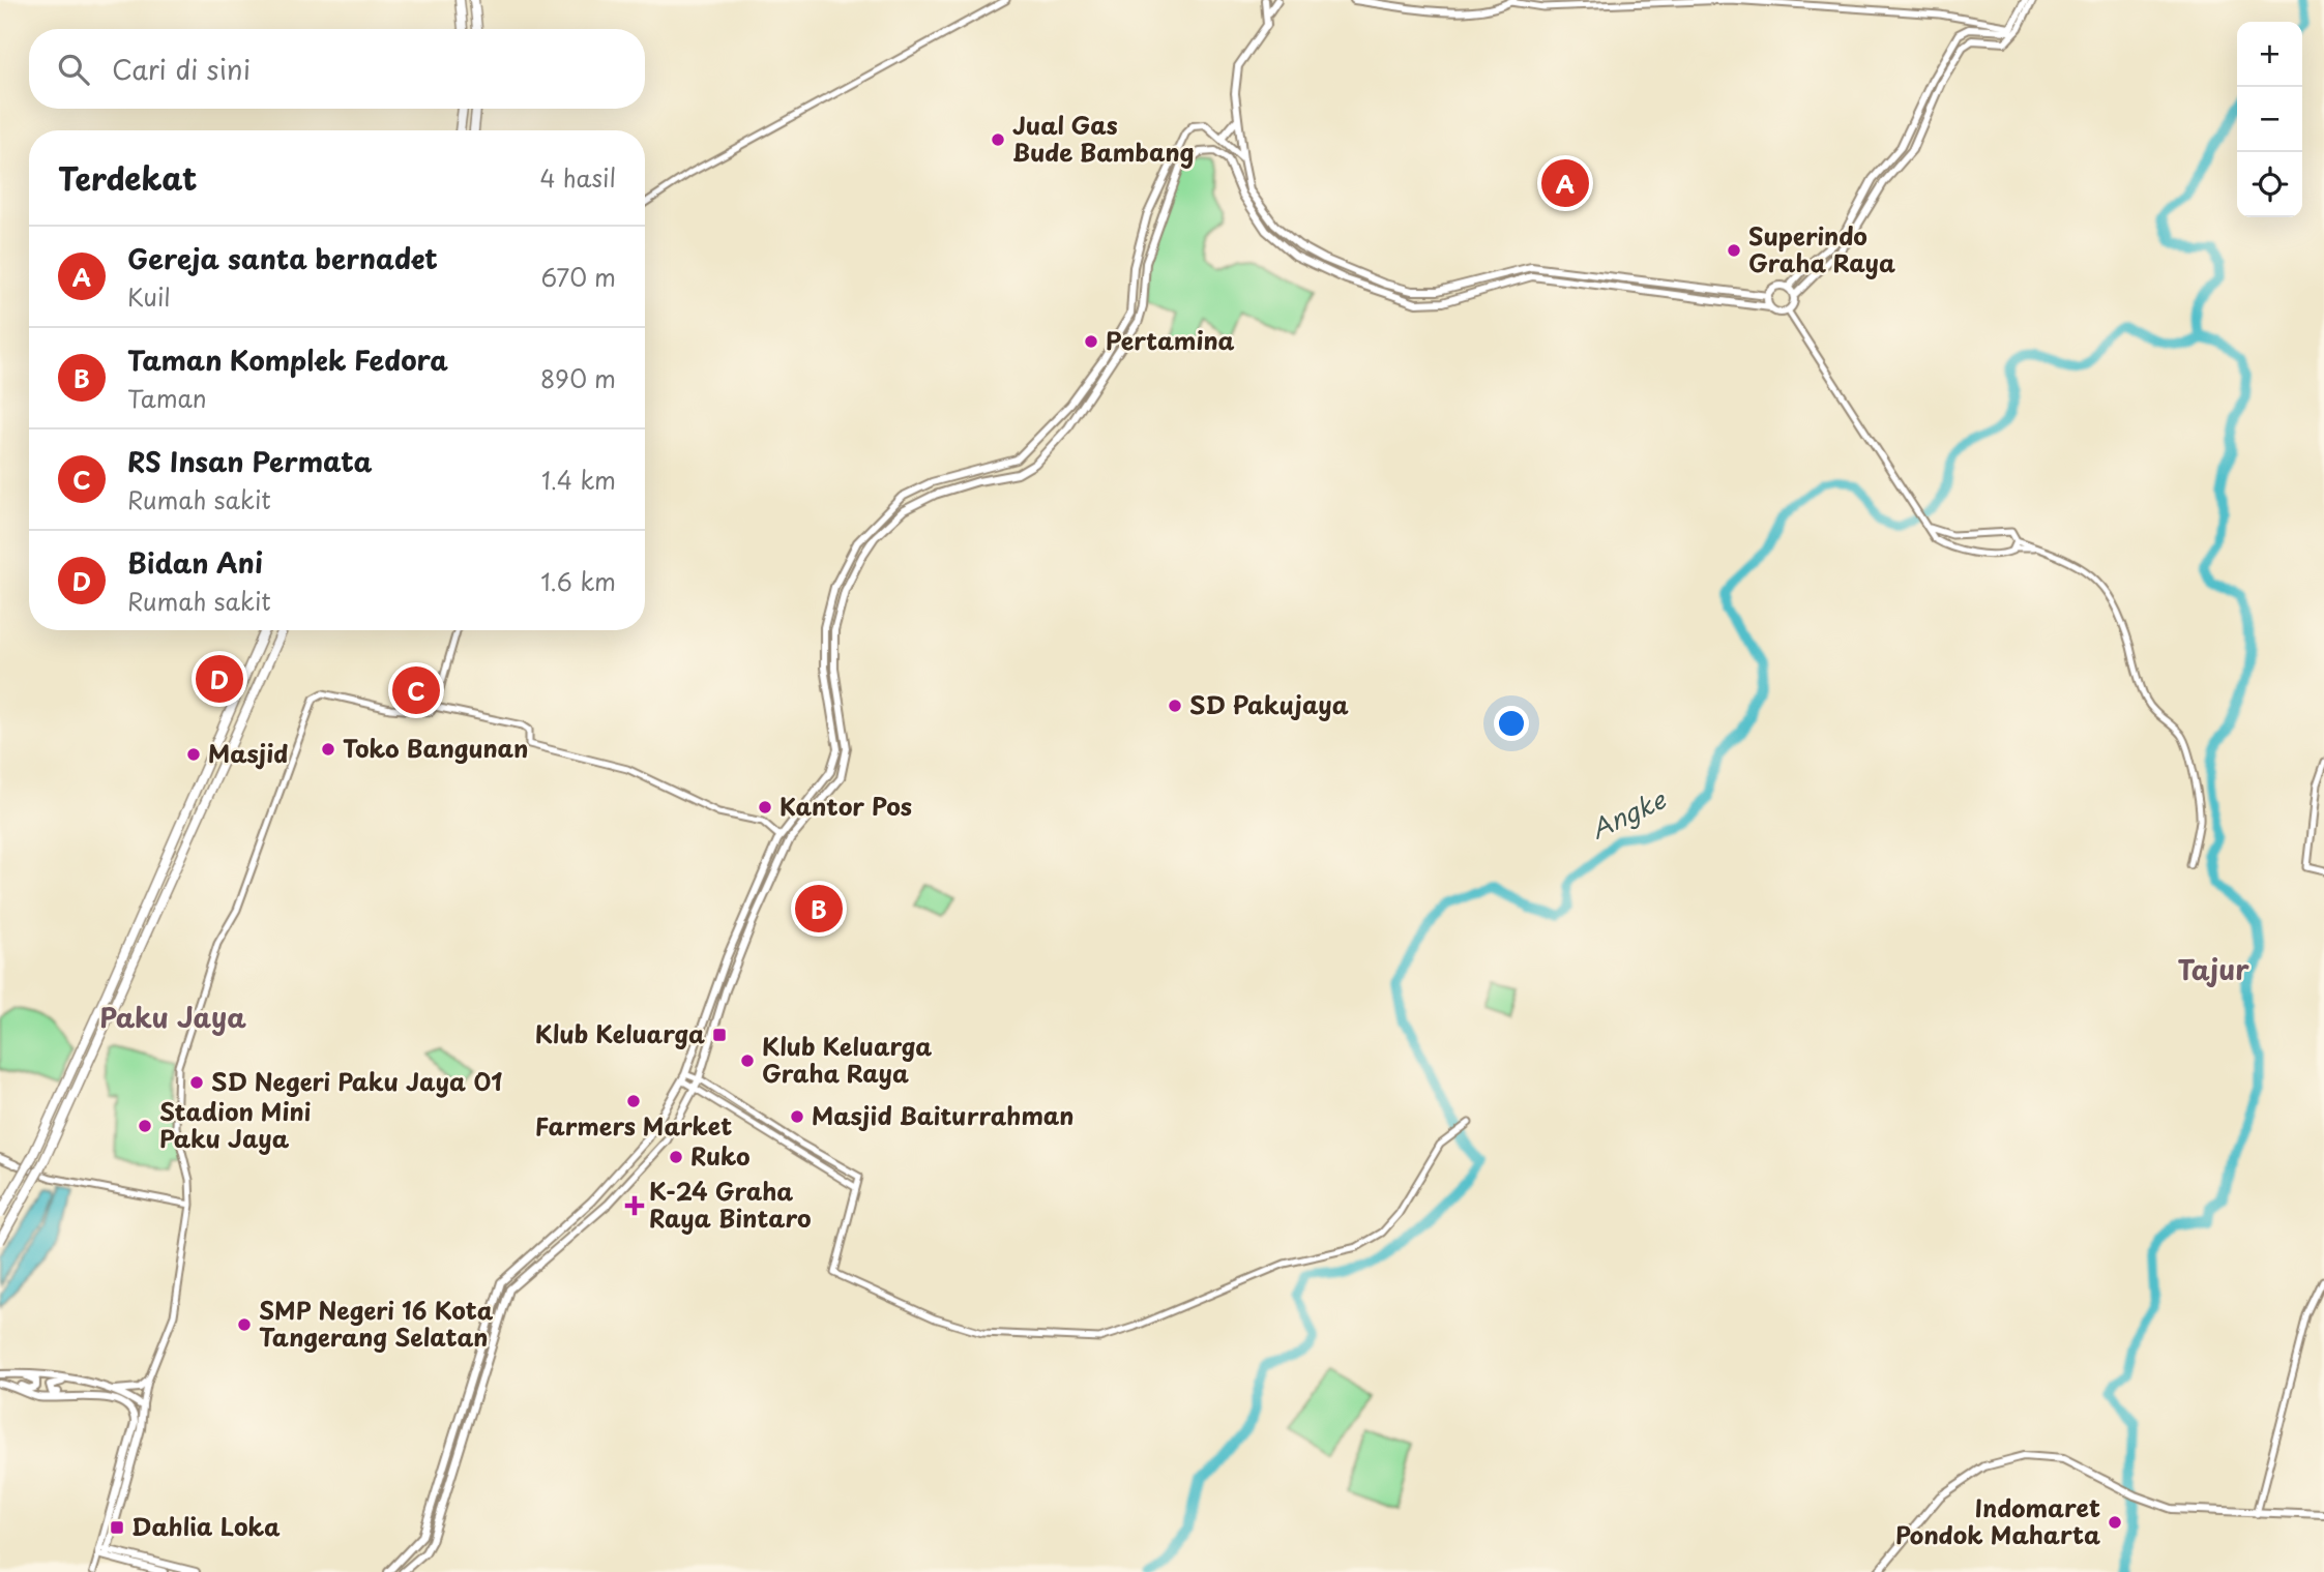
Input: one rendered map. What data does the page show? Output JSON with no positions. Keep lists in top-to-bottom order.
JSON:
{
  "districts": ["Tajur", "Paku Jaya"],
  "water": ["Angke"],
  "places": {
    "other": [
      "Jual Gas Bude Bambang",
      "Superindo Graha Raya",
      "Pertamina",
      "SD Pakujaya",
      "Toko Bangunan",
      "Masjid",
      "Kantor Pos",
      "Klub Keluarga Graha Raya",
      "SD Negeri Paku Jaya 01",
      "Farmers Market",
      "Masjid Baiturrahman",
      "Stadion Mini Paku Jaya",
      "Ruko",
      "SMP Negeri 16 Kota Tangerang Selatan",
      "Indomaret Pondok Maharta"
    ],
    "transit": ["Klub Keluarga", "Dahlia Loka"],
    "health": ["K-24 Graha Raya Bintaro"]
  },
  "page": {
    "map_buttons": ["+", "−"],
    "search": "Cari di sini",
    "heading": ["Terdekat", "4 hasil"],
    "pins": [
      "A",
      "D",
      "C",
      "B"
    ],
    "list": [
      {
        "mark": "A",
        "name": "Gereja santa bernadet",
        "note": "Kuil",
        "value": "670 m"
      },
      {
        "mark": "B",
        "name": "Taman Komplek Fedora",
        "note": "Taman",
        "value": "890 m"
      },
      {
        "mark": "C",
        "name": "RS Insan Permata",
        "note": "Rumah sakit",
        "value": "1.4 km"
      },
      {
        "mark": "D",
        "name": "Bidan Ani",
        "note": "Rumah sakit",
        "value": "1.6 km"
      }
    ]
  }
}
